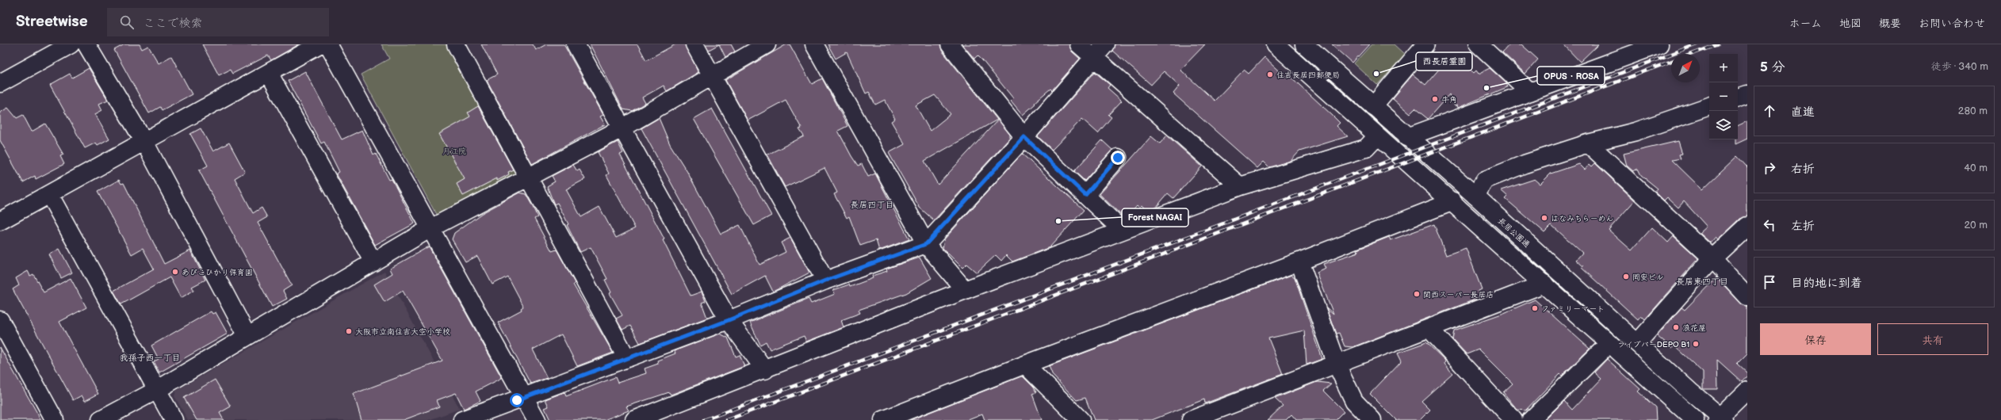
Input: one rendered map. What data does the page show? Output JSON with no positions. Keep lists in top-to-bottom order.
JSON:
{
  "streets": {
    "main road": ["長居公園通"]
  },
  "districts": ["長居四丁目", "長居東四丁目", "我孫子西一丁目"],
  "parks": ["月江院"],
  "places": [
    "西長居霊園",
    "住吉長居四郵便局",
    "OPUS・ROSA",
    "牛角",
    "はなみちらーめん",
    "Forest NAGAI",
    "あびこひかり保育園",
    "岡安ビル",
    "関西スーパー長居店",
    "ファミリーマート",
    "浪花屋",
    "大阪市立南住吉大空小学校",
    "ライブバーDEPO B1"
  ],
  "north": "top right",
  "page": {
    "header": "Streetwise",
    "search": "ここで検索",
    "nav": [
      "ホーム",
      "地図",
      "概要",
      "お問い合わせ"
    ],
    "heading": ["5 分", "徒歩 · 340 m"],
    "map_buttons": ["+", "−"],
    "list": [
      ["直進", "280 m"],
      ["右折", "40 m"],
      ["左折", "20 m"],
      "目的地に到着"
    ],
    "buttons": ["保存", "共有"]
  }
}
